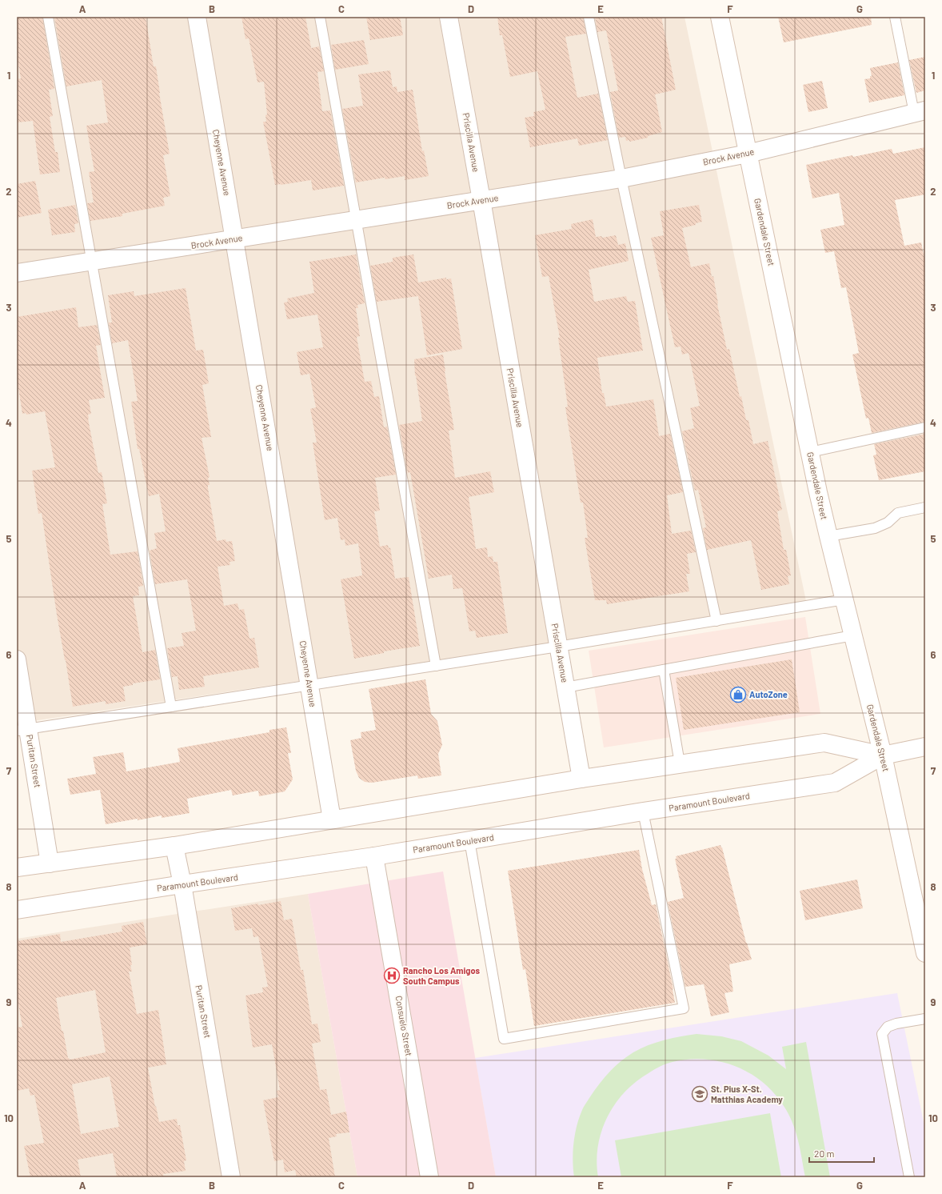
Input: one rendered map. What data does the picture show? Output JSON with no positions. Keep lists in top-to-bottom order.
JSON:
{
  "streets": {
    "street": [
      "Priscilla Avenue",
      "Brock Avenue",
      "Cheyenne Avenue",
      "Gardendale Street",
      "Puritan Street",
      "Paramount Boulevard",
      "Consuelo Street"
    ]
  },
  "crossings": [
    ["Priscilla Avenue", "Brock Avenue"],
    ["Priscilla Avenue", "Paramount Boulevard"],
    ["Brock Avenue", "Cheyenne Avenue"],
    ["Brock Avenue", "Gardendale Street"],
    ["Cheyenne Avenue", "Paramount Boulevard"],
    ["Gardendale Street", "Paramount Boulevard"],
    ["Puritan Street", "Paramount Boulevard"],
    ["Paramount Boulevard", "Consuelo Street"]
  ],
  "places": {
    "shop": ["AutoZone"],
    "hospital": ["Rancho Los Amigos South Campus"],
    "school or university": ["St. Pius X-St. Matthias Academy"]
  },
  "scale_bar": "20 m",
  "grid": {
    "columns": [
      "A",
      "B",
      "C",
      "D",
      "E",
      "F",
      "G"
    ],
    "rows": [
      "1",
      "2",
      "3",
      "4",
      "5",
      "6",
      "7",
      "8",
      "9",
      "10"
    ]
  }
}
